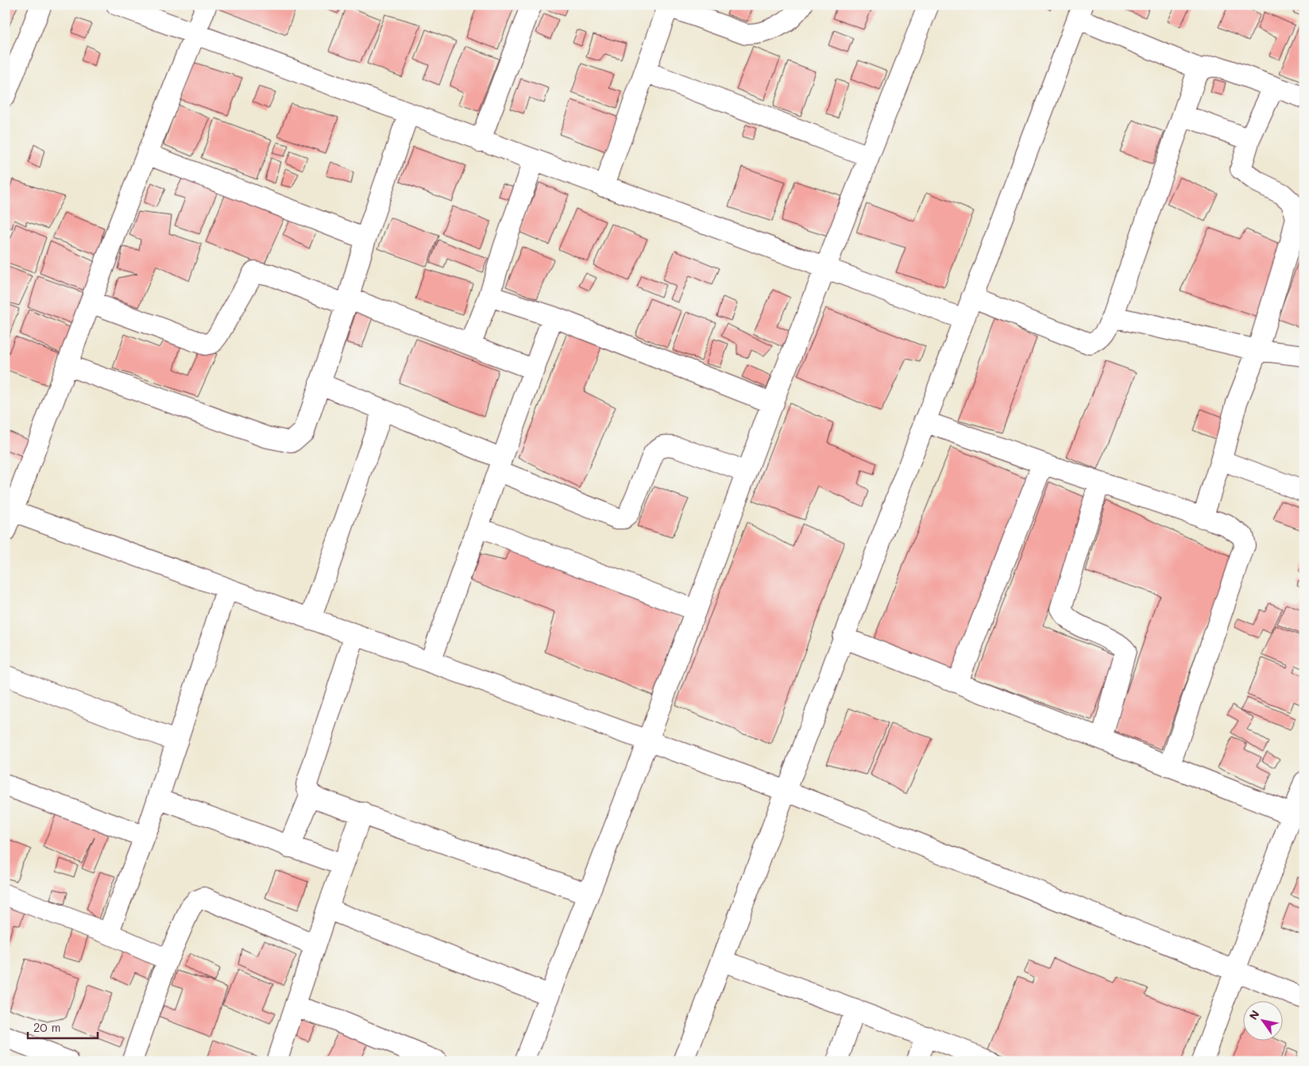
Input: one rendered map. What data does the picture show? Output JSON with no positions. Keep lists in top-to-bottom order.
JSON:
{
  "scale_bar": "20 m",
  "north": "top left"
}
